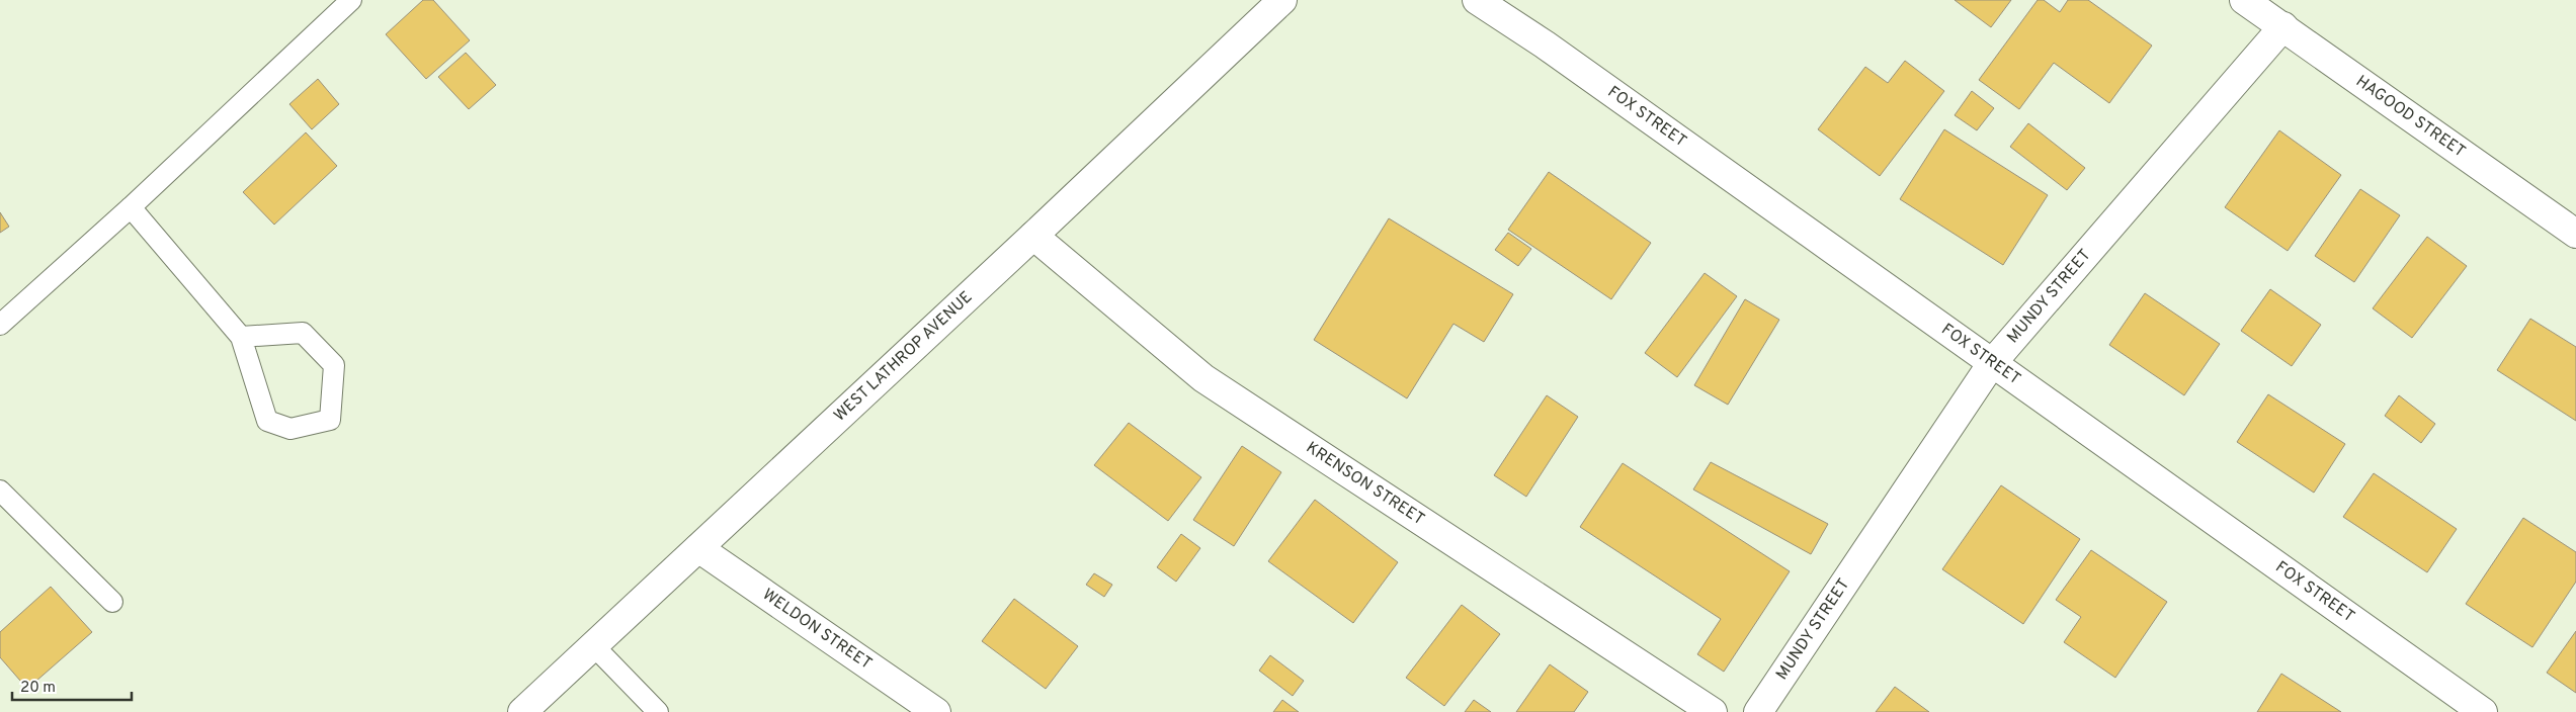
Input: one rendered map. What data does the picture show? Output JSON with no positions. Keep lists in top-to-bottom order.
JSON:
{
  "streets": {
    "street": [
      "HAGOOD STREET",
      "FOX STREET",
      "MUNDY STREET",
      "WEST LATHROP AVENUE",
      "KRENSON STREET",
      "WELDON STREET"
    ]
  },
  "crossings": [
    ["HAGOOD STREET", "MUNDY STREET"],
    ["FOX STREET", "MUNDY STREET"],
    ["WEST LATHROP AVENUE", "KRENSON STREET"],
    ["WEST LATHROP AVENUE", "WELDON STREET"]
  ],
  "scale_bar": "20 m"
}
